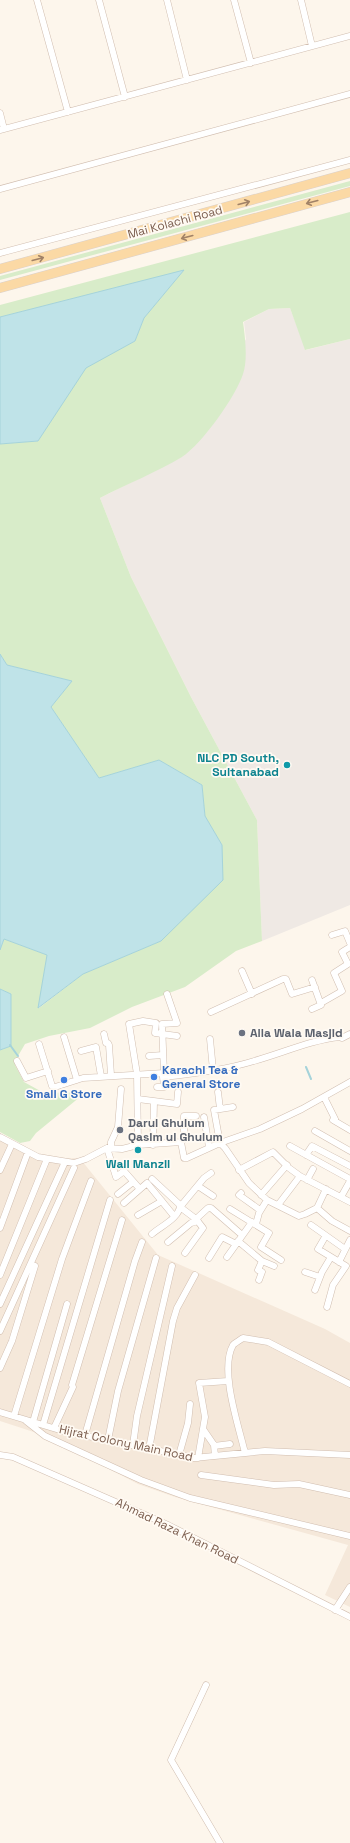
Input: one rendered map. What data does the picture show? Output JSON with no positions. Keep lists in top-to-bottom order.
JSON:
{
  "streets": {
    "main road": ["Mai Kolachi Road"],
    "street": ["Hijrat Colony Main Road", "Ahmad Raza Khan Road"]
  },
  "places": [
    "NLC PD South, Sultanabad",
    "Alla Wala Masjid",
    "Karachi Tea & General Store",
    "Small G Store",
    "Darul Ghulum Qasim ul Ghulum",
    "Wali Manzil"
  ]
}
